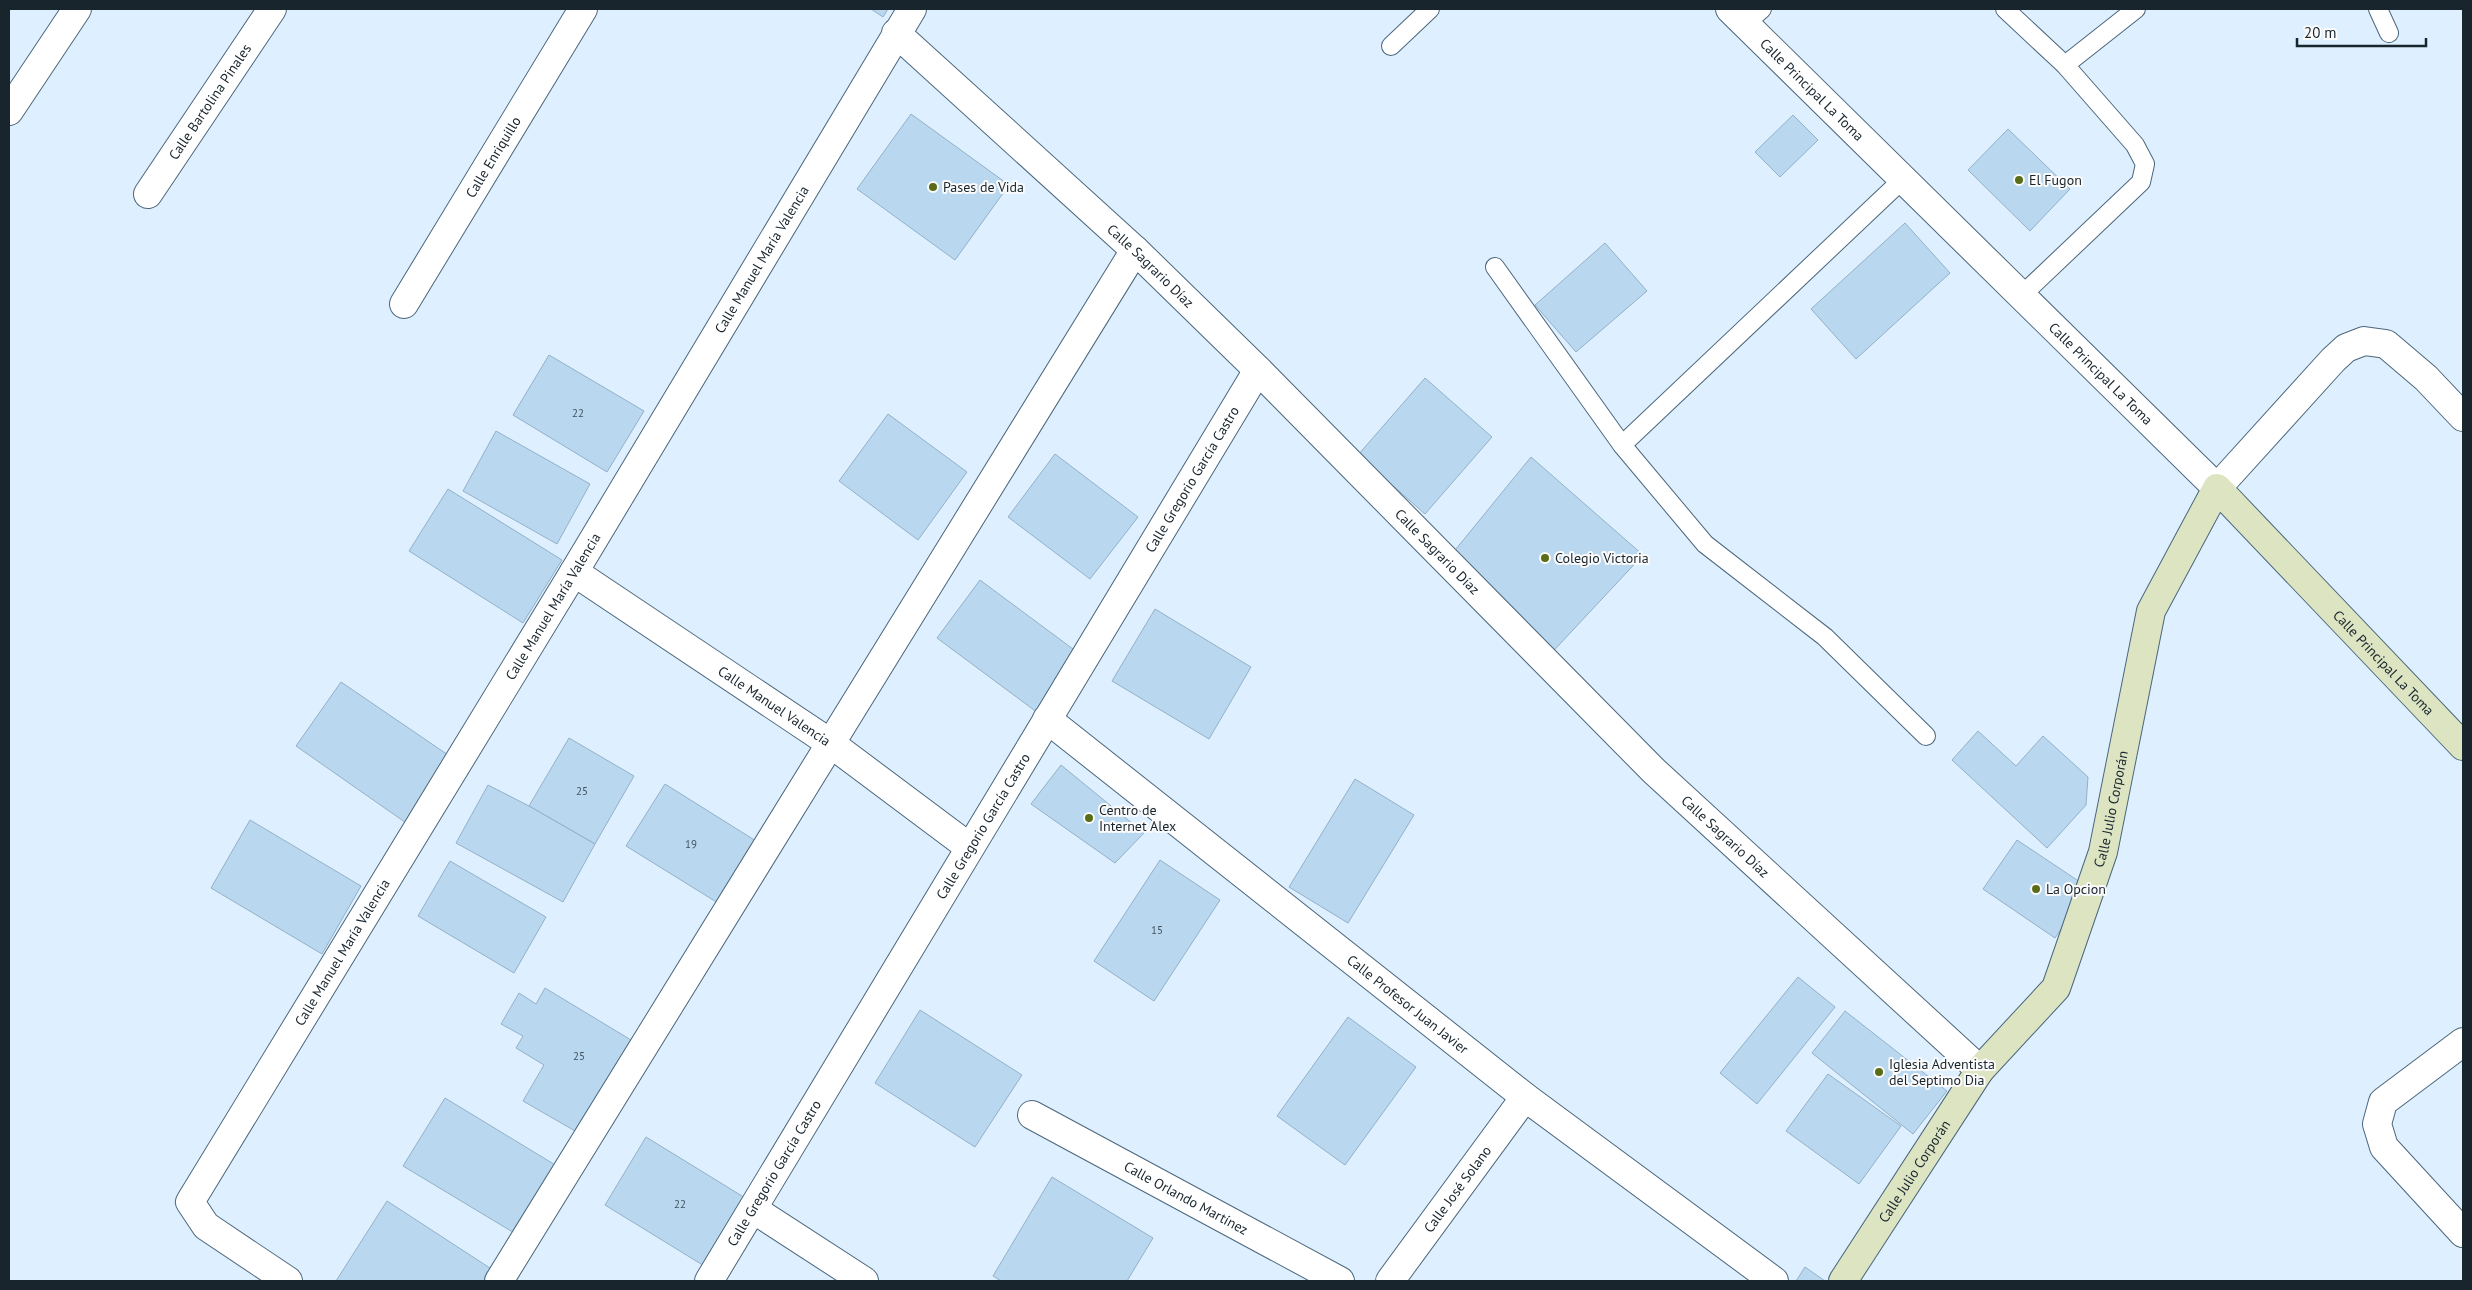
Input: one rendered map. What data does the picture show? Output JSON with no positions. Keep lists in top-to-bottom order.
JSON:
{
  "streets": {
    "street": [
      "Calle Principal La Toma",
      "Calle Bartolina Pinales",
      "Calle Enriquillo",
      "Calle Manuel María Valencia",
      "Calle Sagrario Díaz",
      "Calle Gregorio García Castro",
      "Calle Manuel Valencia",
      "Calle Julio Corporán",
      "Calle Profesor Juan Javier",
      "Calle José Solano",
      "Calle Orlando Martínez"
    ]
  },
  "crossings": [
    ["Calle Principal La Toma", "Calle Julio Corporán"],
    ["Calle Manuel María Valencia", "Calle Sagrario Díaz"],
    ["Calle Manuel María Valencia", "Calle Manuel Valencia"],
    ["Calle Sagrario Díaz", "Calle Gregorio García Castro"],
    ["Calle Sagrario Díaz", "Calle Julio Corporán"],
    ["Calle Gregorio García Castro", "Calle Manuel Valencia"],
    ["Calle Gregorio García Castro", "Calle Profesor Juan Javier"],
    ["Calle Profesor Juan Javier", "Calle José Solano"]
  ],
  "places": [
    "El Fugon",
    "Pases de Vida",
    "Colegio Victoria",
    "Centro de Internet Alex",
    "La Opcion",
    "Iglesia Adventista del Septimo Dia"
  ],
  "house_numbers": [
    "22",
    "25",
    "19",
    "15",
    "25",
    "22"
  ],
  "scale_bar": "20 m"
}
